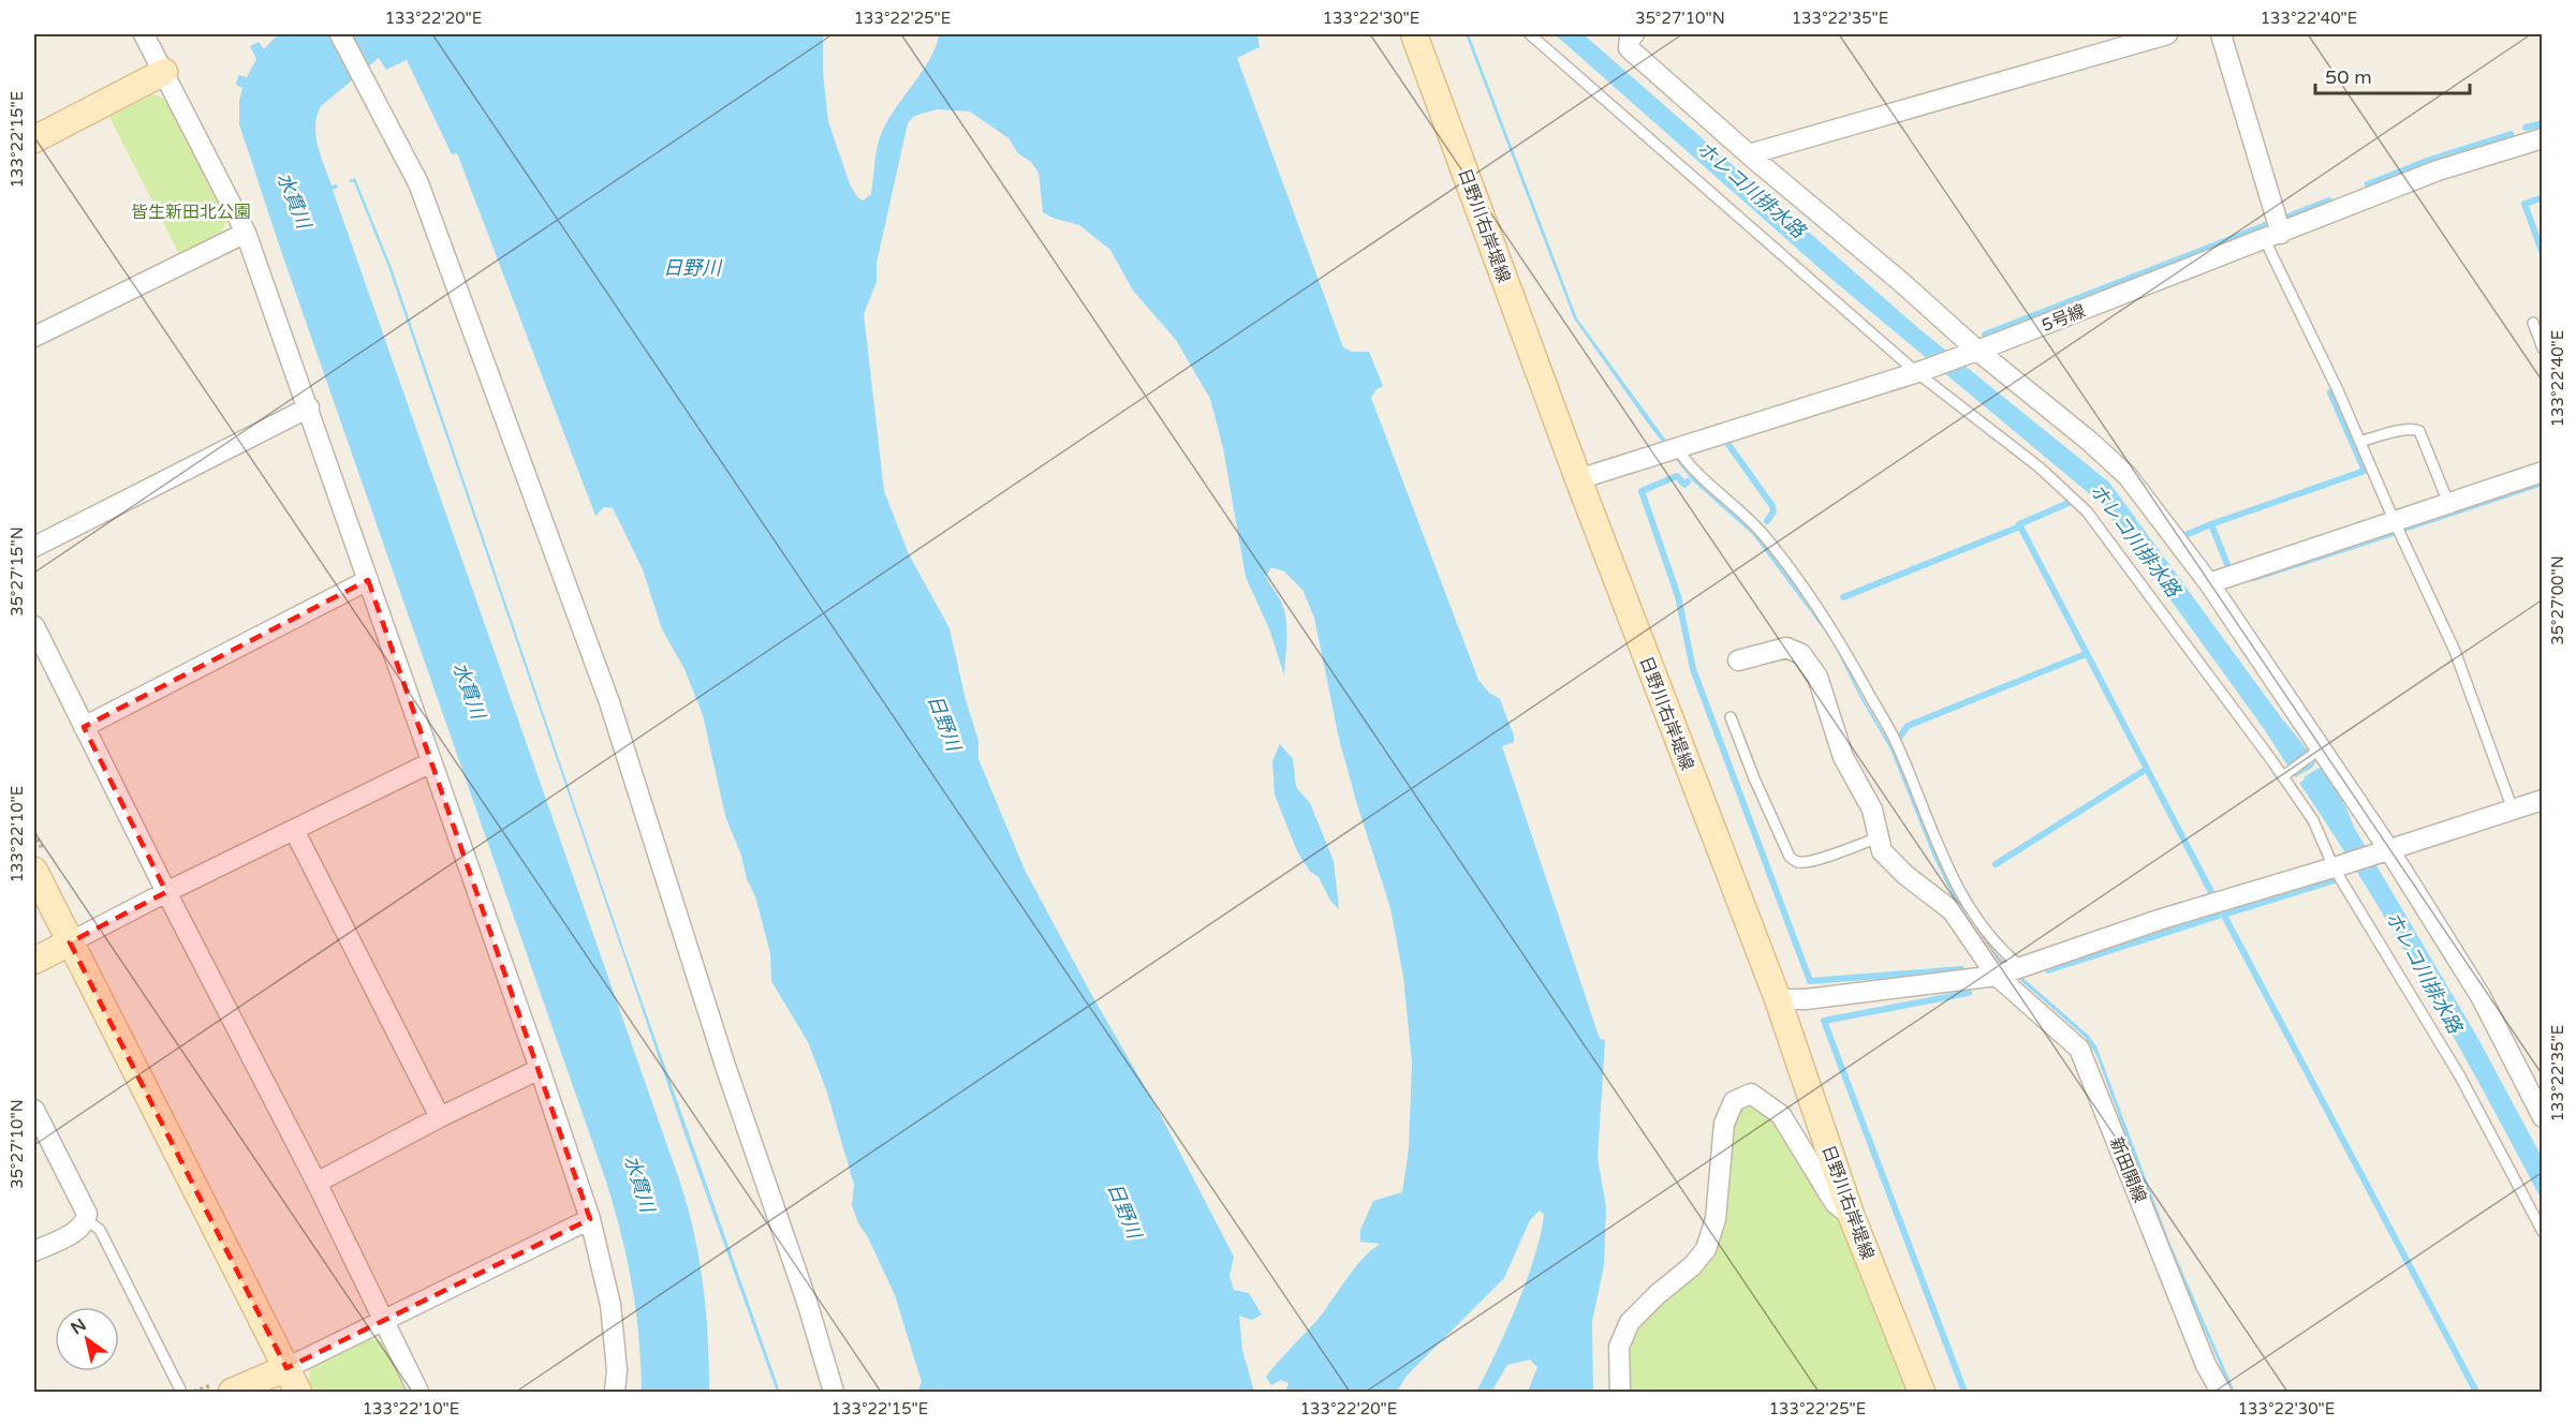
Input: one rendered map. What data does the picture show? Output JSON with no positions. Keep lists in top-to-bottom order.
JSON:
{
  "streets": {
    "street": ["日野川右岸堤線", "5号線", "新田開線"]
  },
  "crossings": [
    ["日野川右岸堤線", "5号線"]
  ],
  "water": ["ホレコ川排水路", "水貫川", "日野川"],
  "parks": ["皆生新田北公園"],
  "scale_bar": "50 m",
  "north": "top left",
  "coordinates": [
    "133°22'20\"E",
    "133°22'25\"E",
    "133°22'30\"E",
    "35°27'10\"N",
    "133°22'35\"E",
    "133°22'40\"E",
    "133°22'15\"E",
    "35°27'15\"N",
    "35°27'00\"N",
    "133°22'10\"E"
  ]
}
